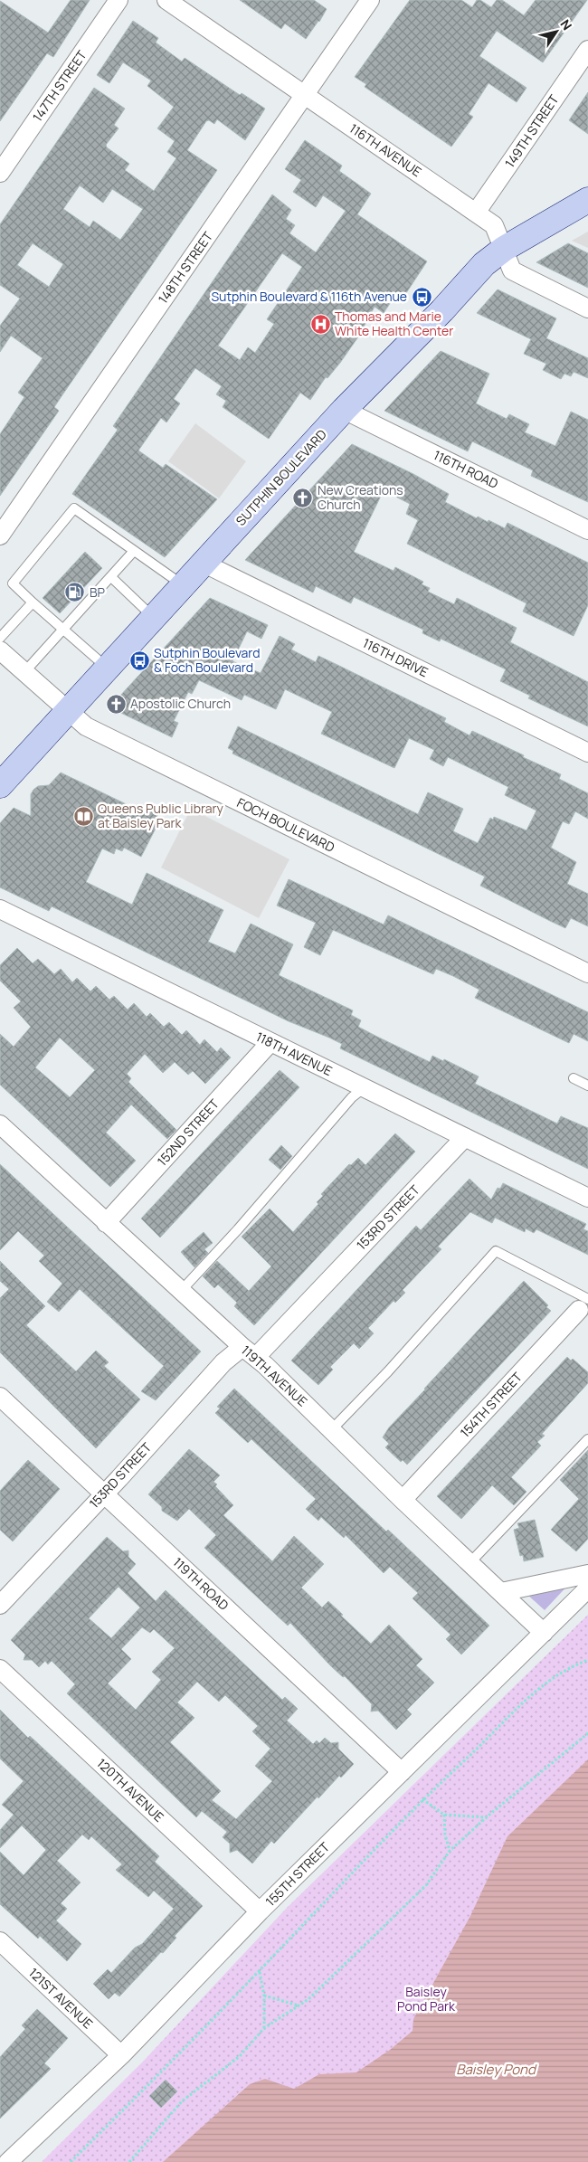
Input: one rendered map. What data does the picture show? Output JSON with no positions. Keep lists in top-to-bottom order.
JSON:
{
  "streets": {
    "main road": ["SUTPHIN BOULEVARD"],
    "street": [
      "147TH STREET",
      "149TH STREET",
      "116TH AVENUE",
      "148TH STREET",
      "116TH ROAD",
      "116TH DRIVE",
      "FOCH BOULEVARD",
      "118TH AVENUE",
      "152ND STREET",
      "153RD STREET",
      "119TH AVENUE",
      "154TH STREET",
      "119TH ROAD",
      "120TH AVENUE",
      "155TH STREET",
      "121ST AVENUE"
    ]
  },
  "crossings": [
    ["149TH STREET", "116TH AVENUE"],
    ["116TH AVENUE", "148TH STREET"],
    ["116TH AVENUE", "SUTPHIN BOULEVARD"],
    ["116TH ROAD", "SUTPHIN BOULEVARD"],
    ["SUTPHIN BOULEVARD", "116TH DRIVE"],
    ["SUTPHIN BOULEVARD", "FOCH BOULEVARD"],
    ["118TH AVENUE", "152ND STREET"],
    ["118TH AVENUE", "153RD STREET"],
    ["152ND STREET", "119TH AVENUE"],
    ["153RD STREET", "119TH AVENUE"],
    ["153RD STREET", "119TH ROAD"],
    ["119TH AVENUE", "154TH STREET"],
    ["119TH AVENUE", "155TH STREET"],
    ["119TH ROAD", "155TH STREET"],
    ["120TH AVENUE", "155TH STREET"],
    ["155TH STREET", "121ST AVENUE"]
  ],
  "water": ["Baisley Pond"],
  "parks": ["Baisley Pond Park"],
  "places": {
    "bus stop": ["Sutphin Boulevard & 116th Avenue", "Sutphin Boulevard & Foch Boulevard"],
    "hospital": ["Thomas and Marie White Health Center"],
    "church": ["New Creations Church", "Apostolic Church"],
    "fuel station": ["BP"],
    "library": ["Queens Public Library at Baisley Park"]
  },
  "north": "top right"
}
